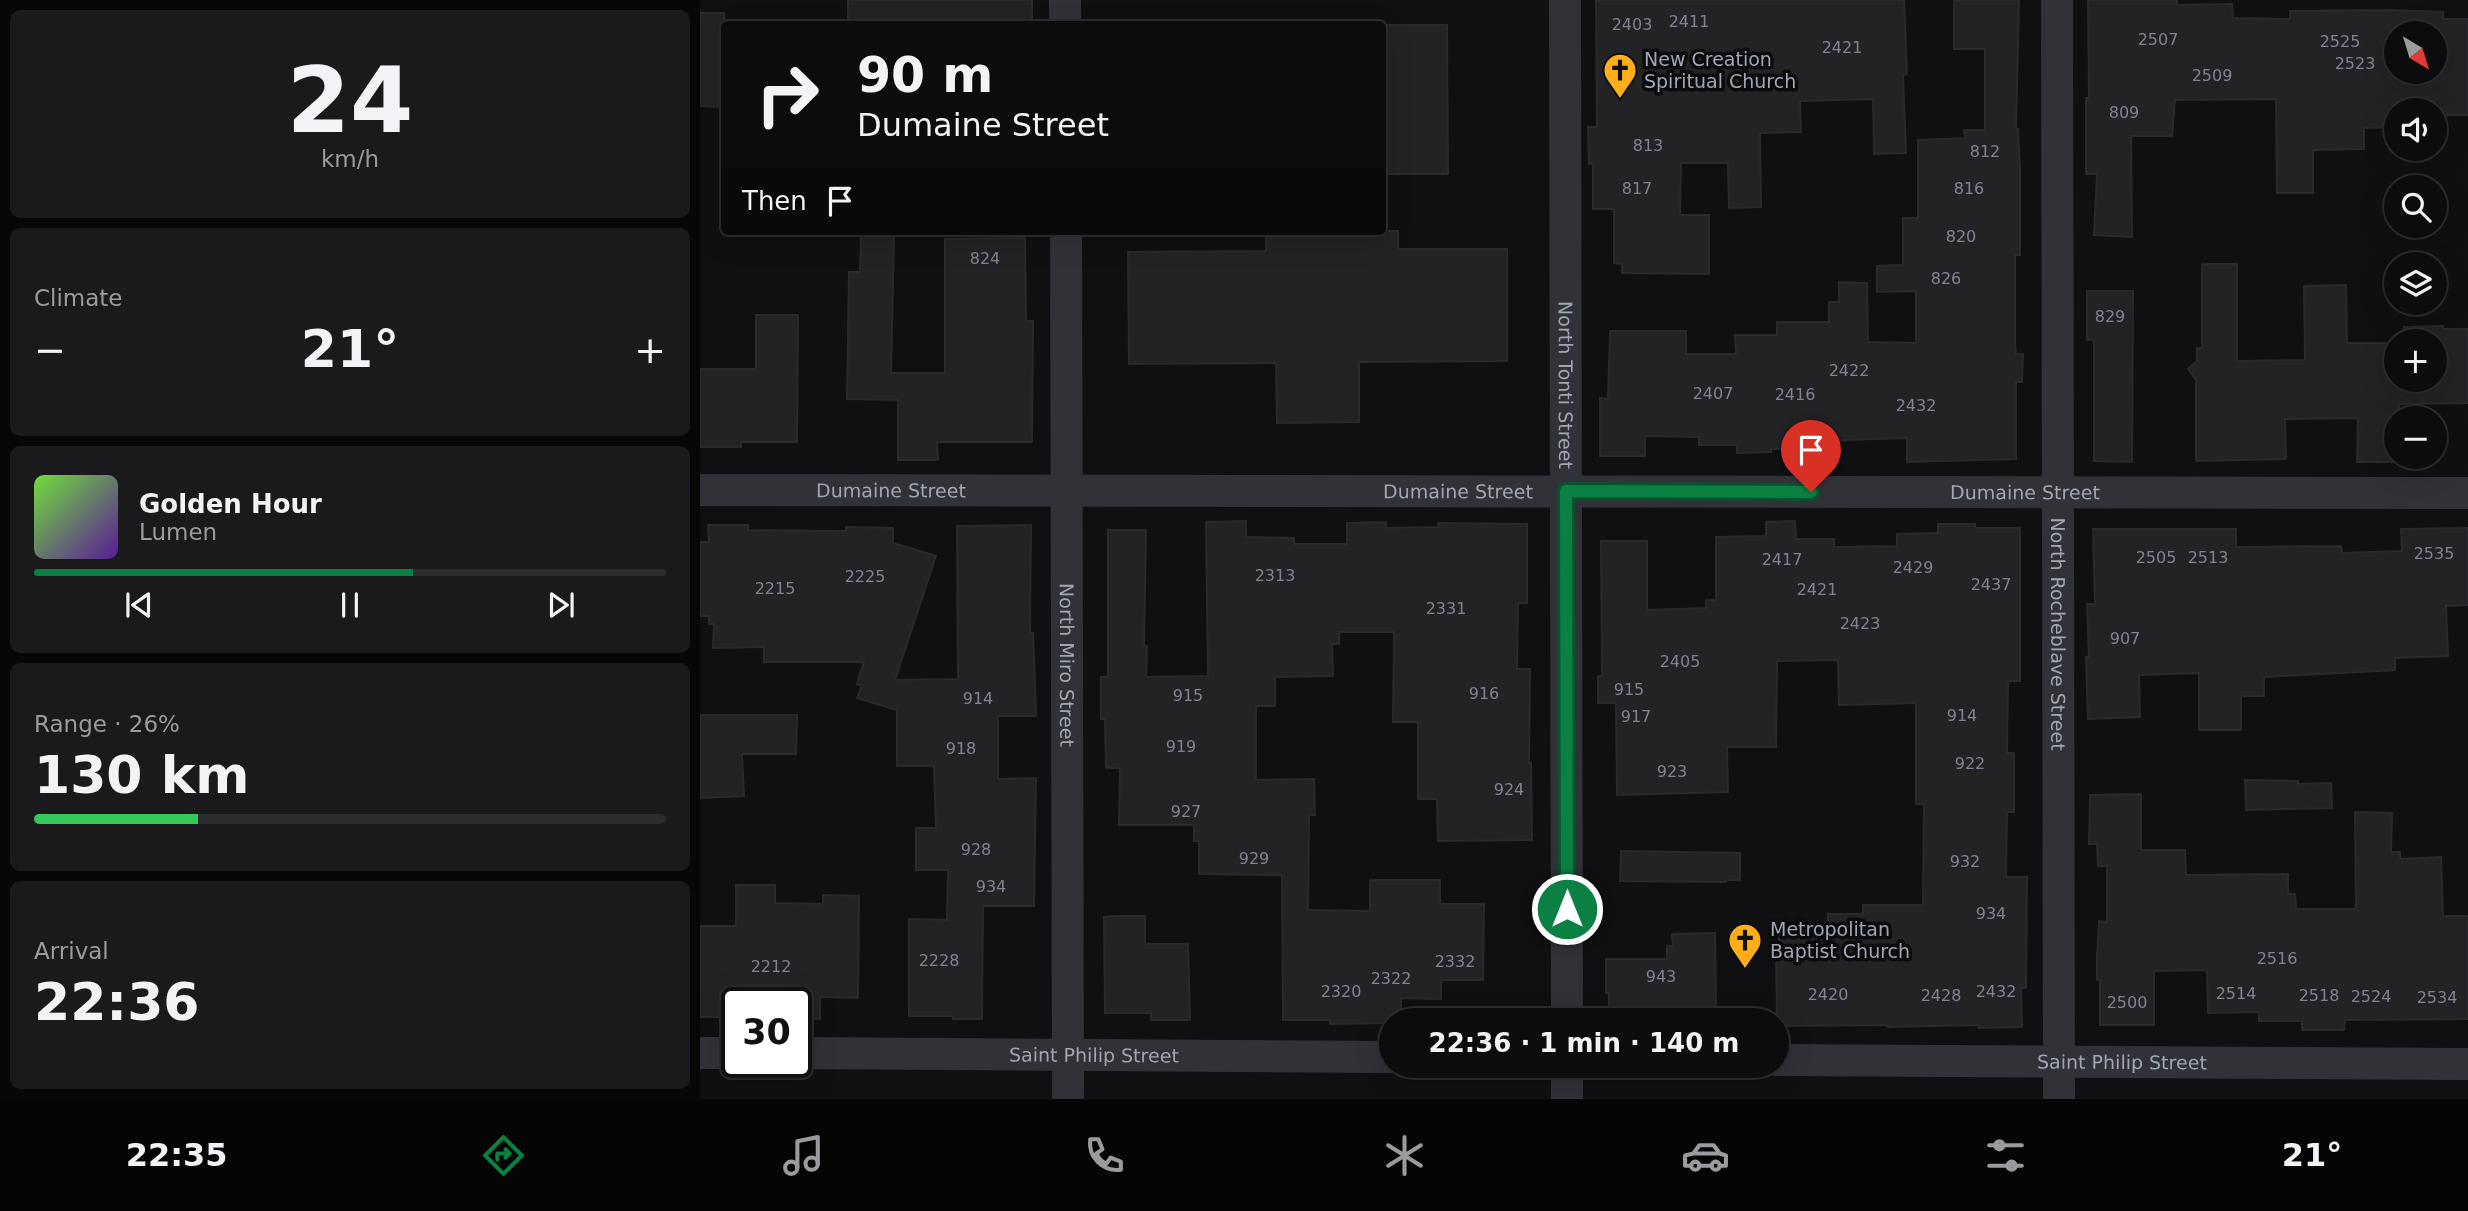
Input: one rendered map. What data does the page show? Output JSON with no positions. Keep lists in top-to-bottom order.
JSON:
{
  "streets": {
    "street": [
      "North Tonti Street",
      "Dumaine Street",
      "North Rocheblave Street",
      "North Miro Street",
      "Saint Philip Street"
    ]
  },
  "crossings": [
    ["North Tonti Street", "Dumaine Street"],
    ["Dumaine Street", "North Rocheblave Street"],
    ["Dumaine Street", "North Miro Street"],
    ["North Rocheblave Street", "Saint Philip Street"],
    ["North Miro Street", "Saint Philip Street"]
  ],
  "places": {
    "church": ["New Creation Spiritual Church", "Metropolitan Baptist Church"]
  },
  "house_numbers": [
    "2411",
    "2403",
    "2507",
    "2525",
    "2421",
    "2523",
    "2509",
    "809",
    "813",
    "812",
    "817",
    "816",
    "820",
    "824",
    "826",
    "829",
    "2422",
    "2407",
    "2416",
    "2432",
    "2535",
    "2505",
    "2513",
    "2417",
    "2429",
    "2313",
    "2225",
    "2437",
    "2215",
    "2421",
    "2331",
    "2423",
    "907",
    "2405",
    "915",
    "916",
    "915",
    "914",
    "914",
    "917",
    "919",
    "918",
    "922",
    "923",
    "924",
    "927",
    "928",
    "929",
    "932",
    "934",
    "934",
    "2516",
    "2228",
    "2332",
    "2212",
    "943",
    "2322",
    "2320",
    "2432",
    "2514",
    "2420",
    "2428",
    "2518",
    "2524",
    "2534",
    "2500"
  ],
  "north": "bottom right",
  "page": {
    "tile": [
      ["24", "km/h"],
      "Climate",
      ["Range · 26%", "130 km"],
      ["Arrival", "22:36"]
    ],
    "map_buttons": ["+", "−"],
    "turn": ["90 m", "Dumaine Street"],
    "then": "Then",
    "heat": ["−", "21°", "+"],
    "song": ["Golden Hour", "Lumen"],
    "limit": "30",
    "trip": "22:36 · 1 min · 140 m",
    "tabs": ["22:35", "21°"]
  }
}
